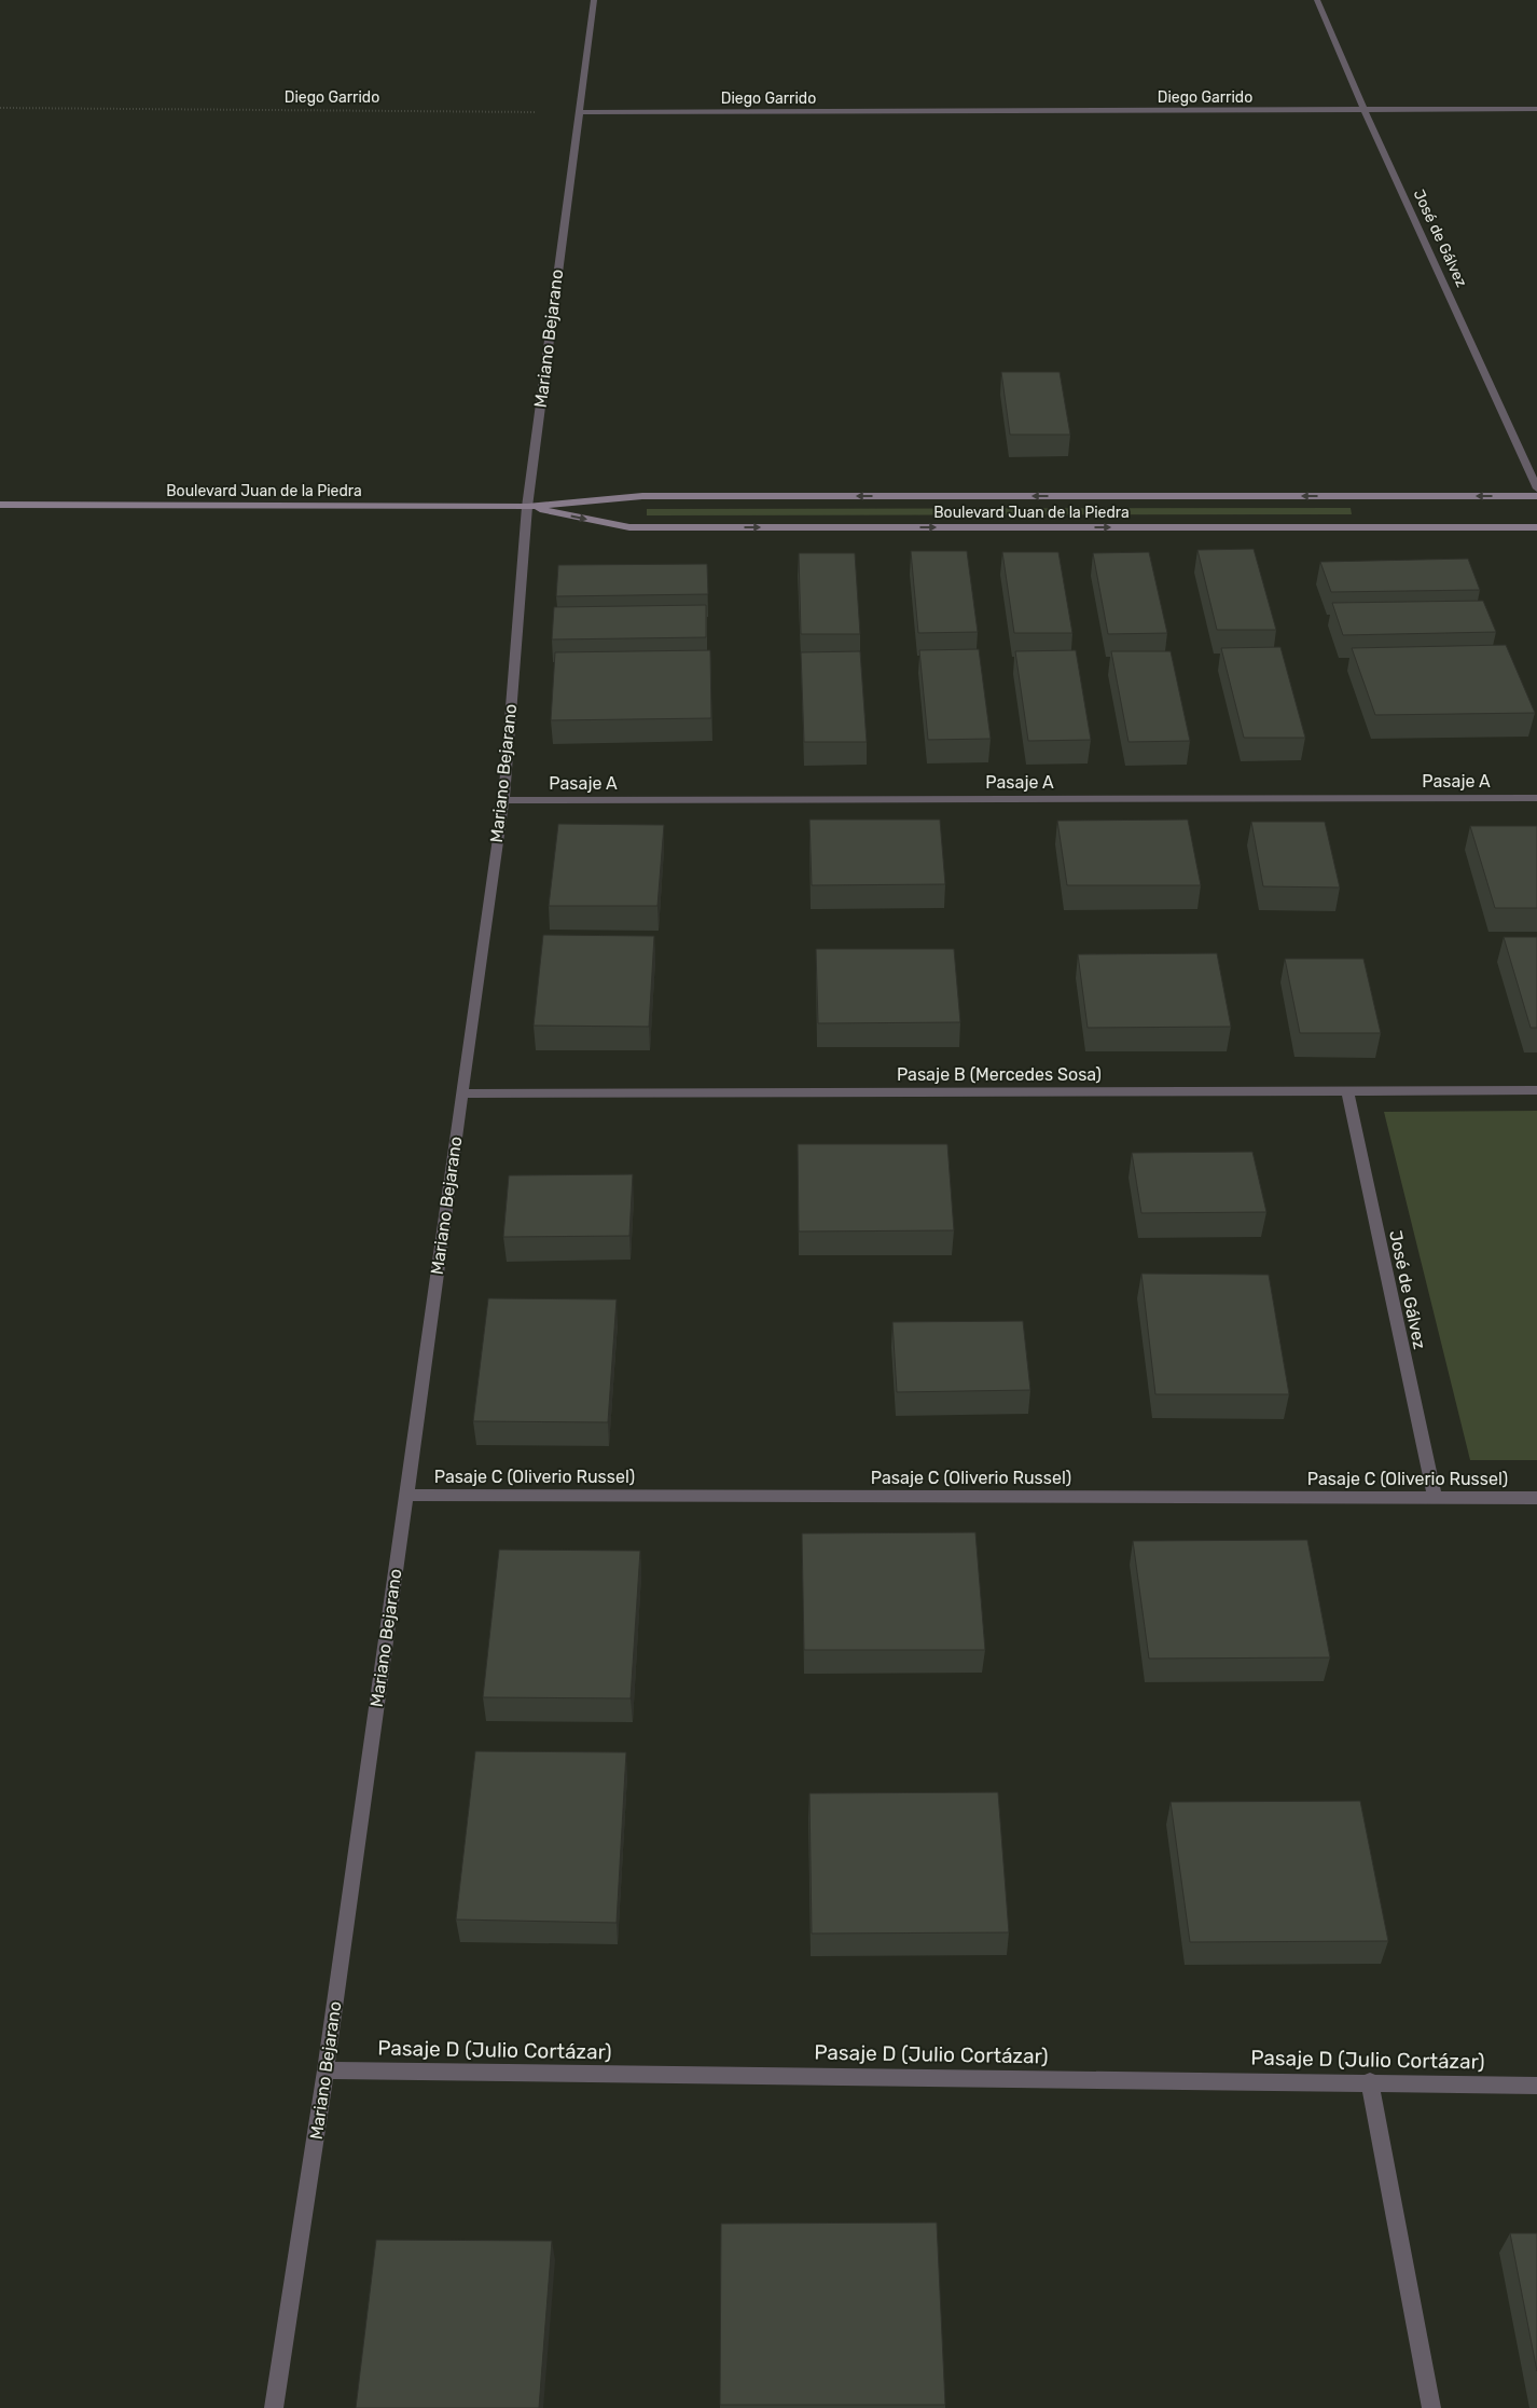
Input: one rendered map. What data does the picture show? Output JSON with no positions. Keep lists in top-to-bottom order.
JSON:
{
  "streets": {
    "main road": ["Boulevard Juan de la Piedra"],
    "street": [
      "Diego Garrido",
      "José de Gálvez",
      "Mariano Bejarano",
      "Pasaje A",
      "Pasaje B (Mercedes Sosa)",
      "Pasaje C (Oliverio Russel)",
      "Pasaje D (Julio Cortázar)"
    ]
  },
  "crossings": [
    ["Diego Garrido", "José de Gálvez"],
    ["Diego Garrido", "Mariano Bejarano"],
    ["José de Gálvez", "Pasaje B (Mercedes Sosa)"],
    ["José de Gálvez", "Pasaje C (Oliverio Russel)"],
    ["Mariano Bejarano", "Boulevard Juan de la Piedra"],
    ["Mariano Bejarano", "Pasaje A"],
    ["Mariano Bejarano", "Pasaje B (Mercedes Sosa)"],
    ["Mariano Bejarano", "Pasaje C (Oliverio Russel)"],
    ["Mariano Bejarano", "Pasaje D (Julio Cortázar)"]
  ]
}
